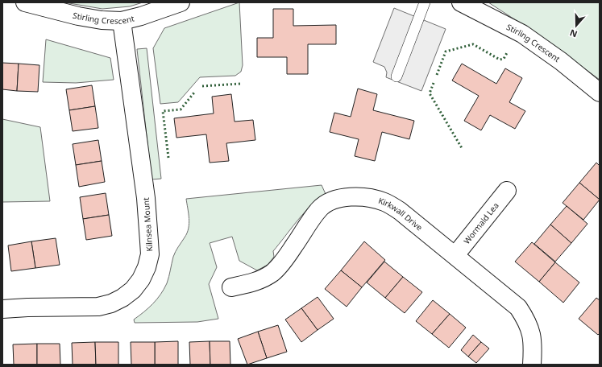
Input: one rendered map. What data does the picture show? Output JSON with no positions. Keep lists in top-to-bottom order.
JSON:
{
  "streets": {
    "street": [
      "Stirling Crescent",
      "Kirkwall Drive",
      "Wormald Lea",
      "Kilnsea Mount"
    ]
  },
  "crossings": [
    ["Stirling Crescent", "Kilnsea Mount"],
    ["Kirkwall Drive", "Wormald Lea"]
  ],
  "north": "bottom"
}
